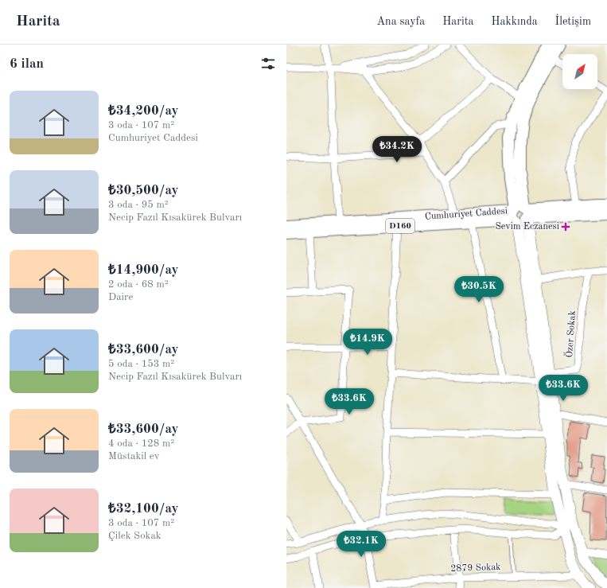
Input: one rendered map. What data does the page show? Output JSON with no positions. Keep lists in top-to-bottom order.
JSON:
{
  "streets": {
    "main road": ["Cumhuriyet Caddesi", "D160"],
    "street": ["Özer Sokak", "2879 Sokak"]
  },
  "places": {
    "health": ["Sevim Eczanesi"]
  },
  "north": "top right",
  "page": {
    "header": "Harita",
    "nav": [
      "Ana sayfa",
      "Harita",
      "Hakkında",
      "İletişim"
    ],
    "heading": "6 ilan",
    "list": [
      {
        "name": "₺34,200/ay",
        "note": "3 oda · 107 m² · Cumhuriyet Caddesi"
      },
      {
        "name": "₺30,500/ay",
        "note": "3 oda · 95 m² · Necip Fazıl Kısakürek Bulvarı"
      },
      {
        "name": "₺14,900/ay",
        "note": "2 oda · 68 m² · Daire"
      },
      {
        "name": "₺33,600/ay",
        "note": "5 oda · 153 m² · Necip Fazıl Kısakürek Bulvarı"
      },
      {
        "name": "₺33,600/ay",
        "note": "4 oda · 128 m² · Müstakil ev"
      },
      {
        "name": "₺32,100/ay",
        "note": "3 oda · 107 m² · Çilek Sokak"
      }
    ],
    "price": [
      "₺34.2K",
      "₺30.5K",
      "₺14.9K",
      "₺33.6K",
      "₺33.6K",
      "₺32.1K"
    ]
  }
}
